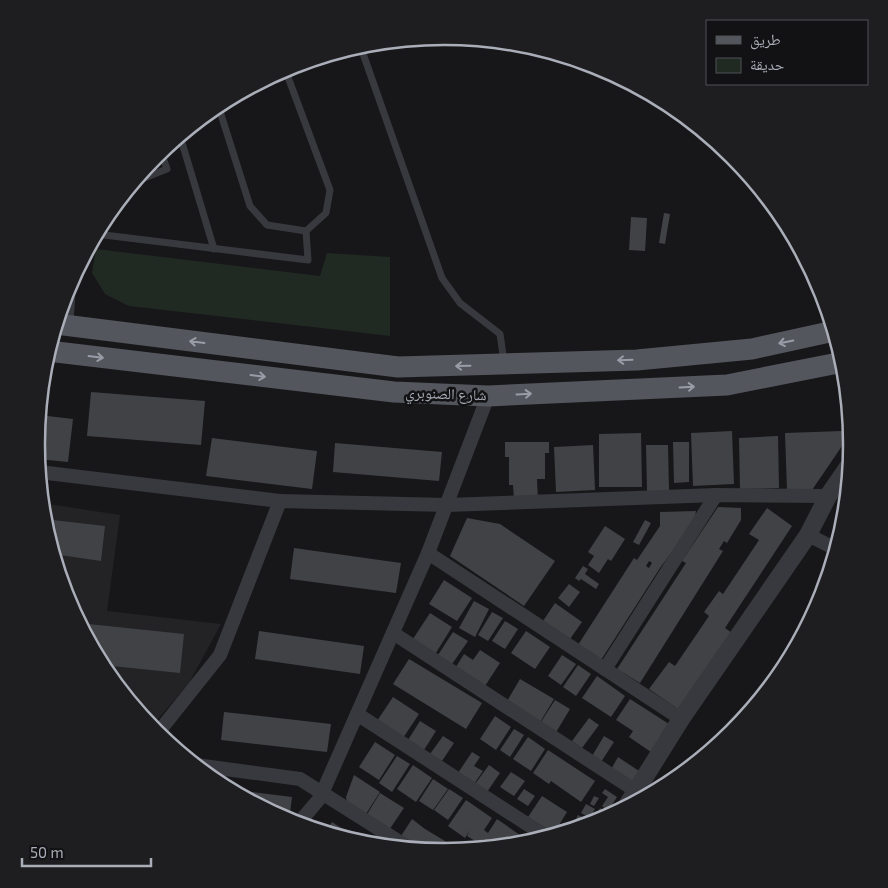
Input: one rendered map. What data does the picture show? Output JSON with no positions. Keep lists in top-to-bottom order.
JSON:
{
  "streets": {
    "main road": ["شارع الصنوبري"]
  },
  "legend": ["طريق", "حديقة"],
  "scale_bar": "50 m"
}
